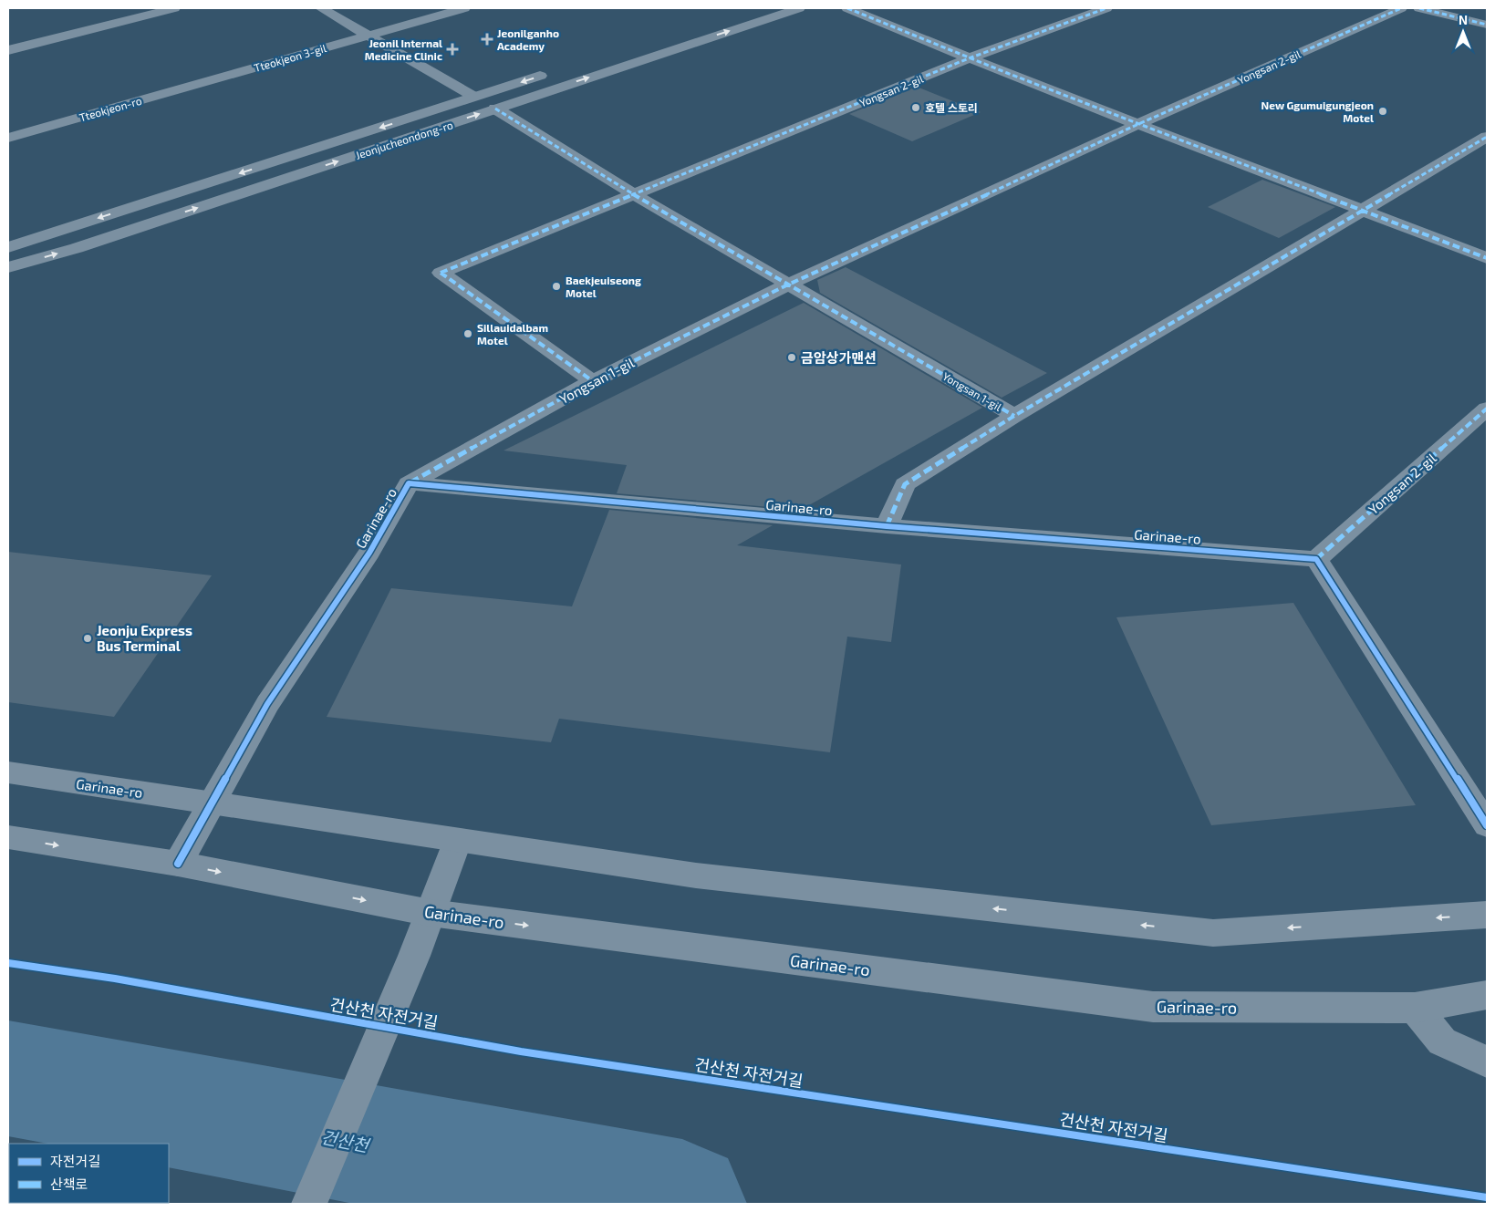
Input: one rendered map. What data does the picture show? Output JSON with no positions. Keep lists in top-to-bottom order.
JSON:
{
  "streets": {
    "street": [
      "Tteokjeon 3-gil",
      "Yongsan 2-gil",
      "Tteokjeon-ro",
      "Jeonjucheondong-ro",
      "Yongsan 1-gil",
      "Garinae-ro"
    ],
    "cycle path": ["건산천 자전거길"]
  },
  "crossings": [
    ["Tteokjeon 3-gil", "Tteokjeon-ro"],
    ["Yongsan 2-gil", "Yongsan 1-gil"],
    ["Yongsan 2-gil", "Garinae-ro"],
    ["Jeonjucheondong-ro", "Yongsan 1-gil"],
    ["Yongsan 1-gil", "Garinae-ro"]
  ],
  "water": ["건산천"],
  "places": {
    "health": ["Jeonilganho Academy", "Jeonil Internal Medicine Clinic"],
    "other": [
      "호텔 스토리",
      "New Ggumuigungjeon Motel",
      "Baekjeuiseong Motel",
      "Sillauidalbam Motel",
      "금암상가맨션",
      "Jeonju Express Bus Terminal"
    ]
  },
  "legend": ["자전거길", "산책로"],
  "north": "top"
}
